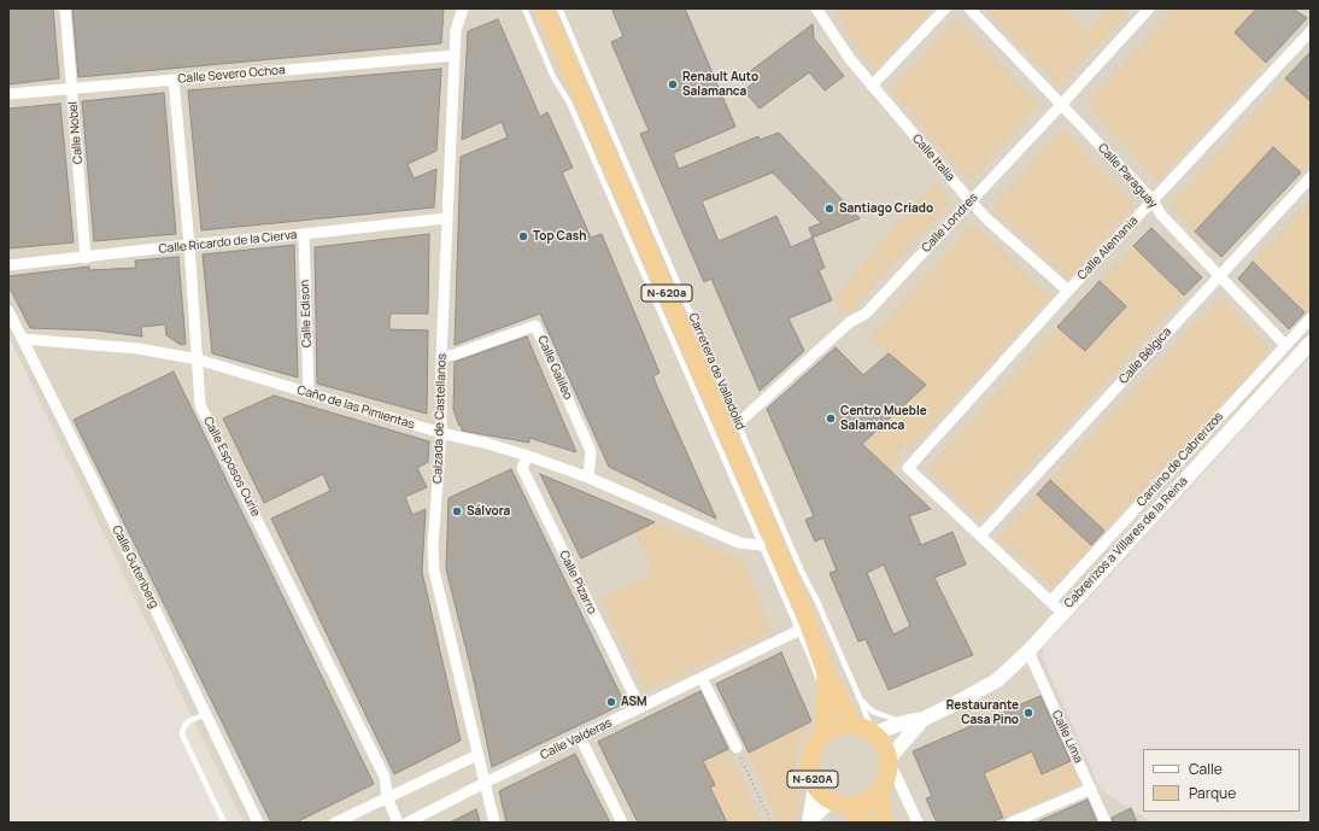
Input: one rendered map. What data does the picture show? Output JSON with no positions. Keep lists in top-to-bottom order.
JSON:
{
  "streets": {
    "highway": ["N-620a", "Carretera de Valladolid", "N-620A"],
    "street": [
      "Calle Severo Ochoa",
      "Calle Nobel",
      "Calle Italia",
      "Calle Paraguay",
      "Calle Londres",
      "Calle Ricardo de la Cierva",
      "Calle Alemania",
      "Calle Edison",
      "Calle Bélgica",
      "Calle Galileo",
      "Caño de las Pimientas",
      "Calzada de Castellanos",
      "Camino de Cabrerizos",
      "Calle Esposos Curie",
      "Cabrerizos a Villares de la Reina",
      "Calle Gutenberg",
      "Calle Pizarro",
      "Calle Lima",
      "Calle Valderas"
    ]
  },
  "crossings": [
    ["Calle Severo Ochoa", "Calle Nobel"],
    ["Calle Severo Ochoa", "Calzada de Castellanos"],
    ["Calle Severo Ochoa", "Calle Esposos Curie"],
    ["Calle Nobel", "Calle Ricardo de la Cierva"],
    ["Calle Italia", "Calle Londres"],
    ["Calle Italia", "Calle Alemania"],
    ["Calle Paraguay", "Calle Londres"],
    ["Calle Paraguay", "Calle Alemania"],
    ["Calle Paraguay", "Calle Bélgica"],
    ["Calle Paraguay", "Camino de Cabrerizos"],
    ["Calle Londres", "Carretera de Valladolid"],
    ["Calle Ricardo de la Cierva", "Calle Edison"],
    ["Calle Ricardo de la Cierva", "Calzada de Castellanos"],
    ["Calle Ricardo de la Cierva", "Calle Esposos Curie"],
    ["Calle Alemania", "Calle Bélgica"],
    ["Calle Edison", "Caño de las Pimientas"],
    ["Calle Galileo", "Caño de las Pimientas"],
    ["Calle Galileo", "Calzada de Castellanos"],
    ["Carretera de Valladolid", "Caño de las Pimientas"],
    ["Carretera de Valladolid", "Cabrerizos a Villares de la Reina"],
    ["Carretera de Valladolid", "Calle Valderas"],
    ["Carretera de Valladolid", "N-620A"],
    ["Caño de las Pimientas", "Calzada de Castellanos"],
    ["Caño de las Pimientas", "Calle Esposos Curie"],
    ["Caño de las Pimientas", "Calle Gutenberg"],
    ["Caño de las Pimientas", "Calle Pizarro"],
    ["Calzada de Castellanos", "Calle Valderas"],
    ["Cabrerizos a Villares de la Reina", "Calle Lima"],
    ["Cabrerizos a Villares de la Reina", "N-620A"],
    ["Calle Pizarro", "Calle Valderas"]
  ],
  "places": [
    "Renault Auto Salamanca",
    "Santiago Criado",
    "Top Cash",
    "Centro Mueble Salamanca",
    "Sálvora",
    "ASM",
    "Restaurante Casa Pino"
  ],
  "legend": ["Calle", "Parque"]
}
